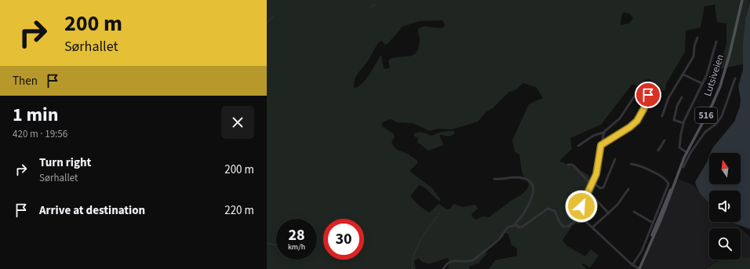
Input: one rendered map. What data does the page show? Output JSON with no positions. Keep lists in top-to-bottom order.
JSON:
{
  "streets": {
    "main road": ["Lutsiveien", "516"]
  },
  "north": "top",
  "page": {
    "turn": ["200 m", "Sørhallet"],
    "then": "Then",
    "heading": ["1 min", "420 m · 19:56"],
    "list": [
      {
        "name": "Turn right",
        "note": "Sørhallet",
        "value": "200 m"
      },
      {
        "name": "Arrive at destination",
        "value": "220 m"
      }
    ],
    "speed": "28 km/h",
    "limit": "30"
  }
}
